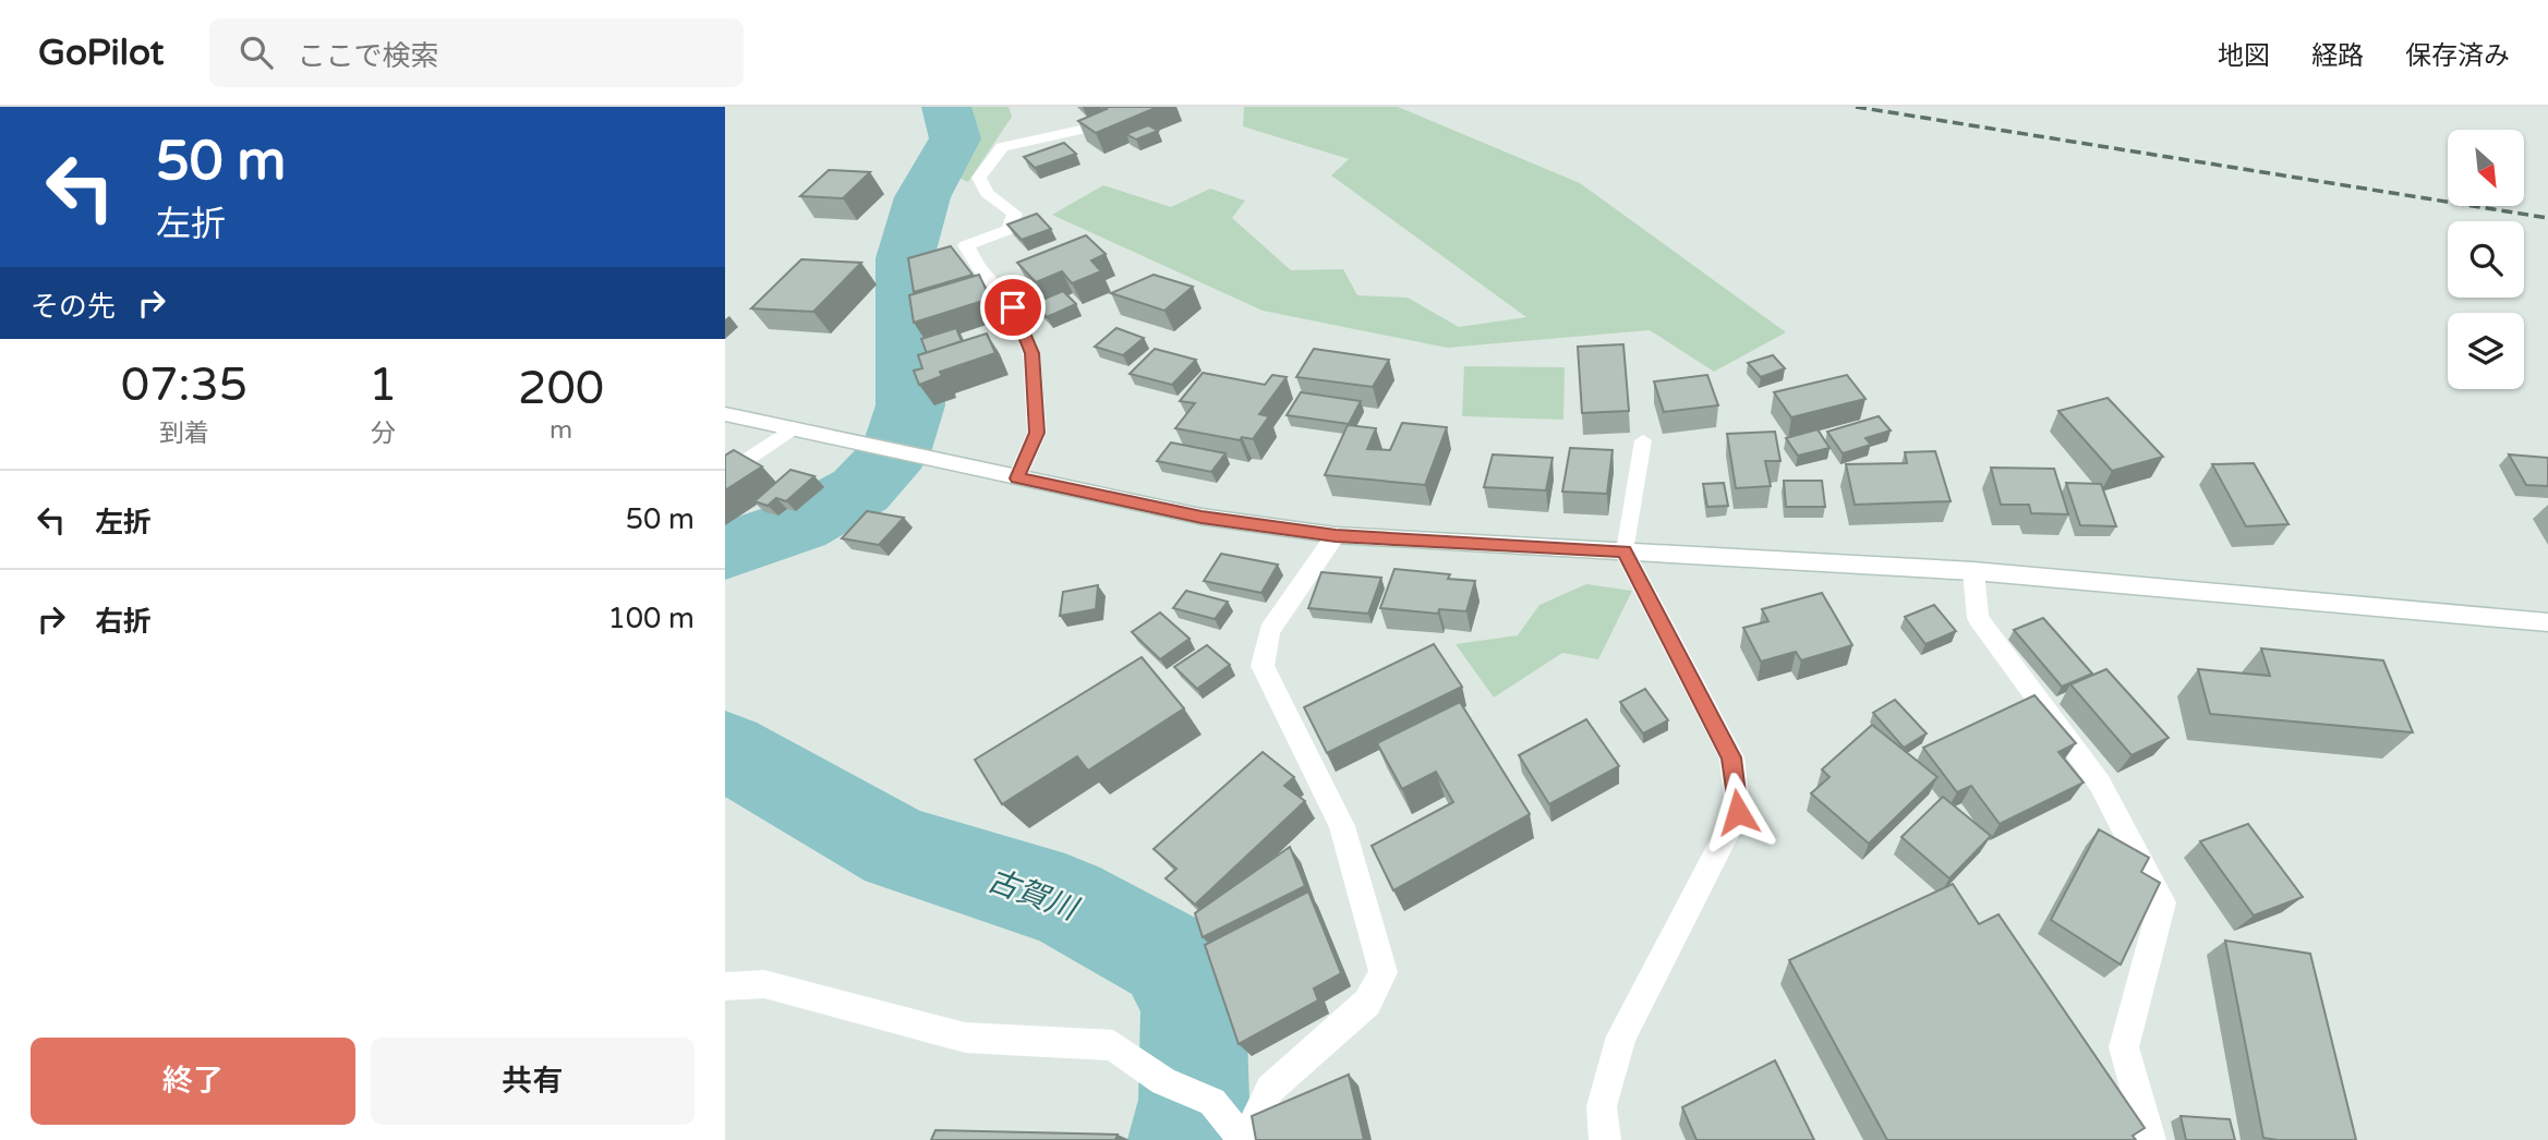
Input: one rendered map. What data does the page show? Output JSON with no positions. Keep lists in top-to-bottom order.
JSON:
{
  "water": ["古賀川"],
  "north": "bottom right",
  "page": {
    "header": "GoPilot",
    "search": "ここで検索",
    "nav": ["地図", "経路", "保存済み"],
    "turn": ["50 m", "左折"],
    "then": "その先",
    "eta": [
      "07:35",
      "到着",
      "1",
      "分",
      "200",
      "m"
    ],
    "list": [
      {
        "name": "左折",
        "value": "50 m"
      },
      {
        "name": "右折",
        "value": "100 m"
      }
    ],
    "buttons": ["終了", "共有"]
  }
}
